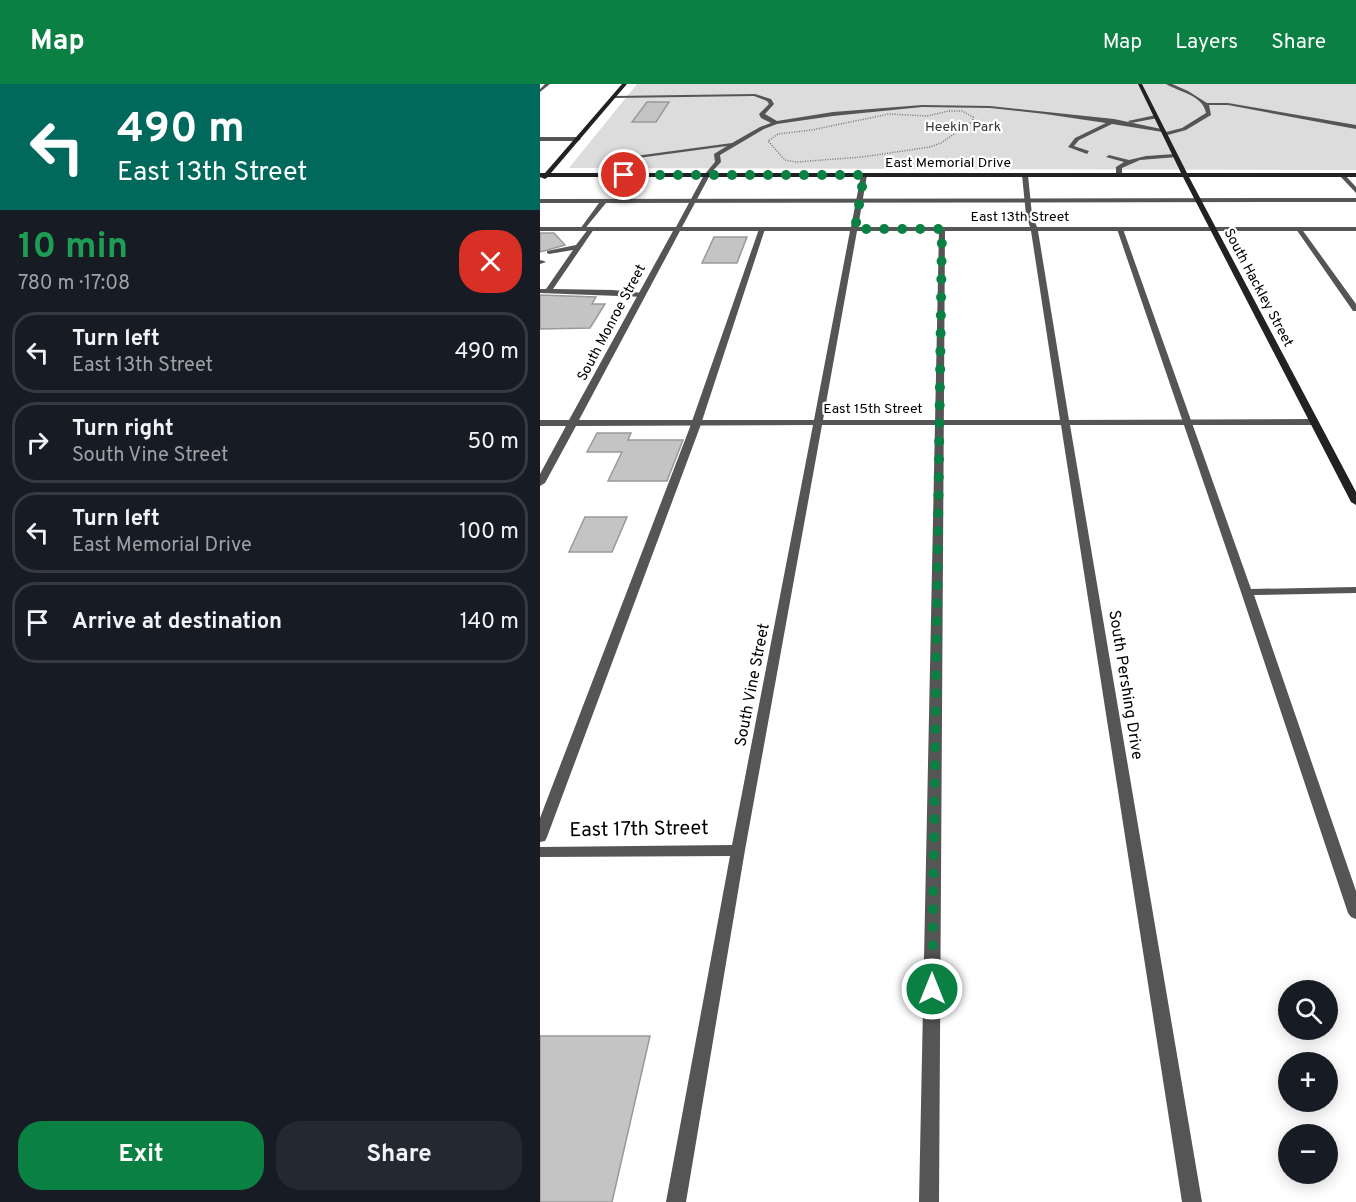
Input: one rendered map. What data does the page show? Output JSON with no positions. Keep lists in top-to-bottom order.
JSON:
{
  "streets": {
    "main road": ["East Memorial Drive", "South Hackley Street"],
    "street": [
      "East 13th Street",
      "South Monroe Street",
      "East 15th Street",
      "South Vine Street",
      "South Pershing Drive",
      "East 17th Street"
    ]
  },
  "crossings": [
    ["East Memorial Drive", "South Hackley Street"],
    ["East Memorial Drive", "South Monroe Street"],
    ["East Memorial Drive", "South Vine Street"],
    ["East Memorial Drive", "South Pershing Drive"],
    ["East 13th Street", "South Hackley Street"],
    ["East 13th Street", "South Monroe Street"],
    ["East 13th Street", "South Vine Street"],
    ["East 13th Street", "South Pershing Drive"],
    ["South Hackley Street", "East 15th Street"],
    ["South Monroe Street", "East 15th Street"],
    ["East 15th Street", "South Vine Street"],
    ["East 15th Street", "South Pershing Drive"],
    ["South Vine Street", "East 17th Street"]
  ],
  "parks": ["Heekin Park"],
  "page": {
    "header": "Map",
    "nav": ["Map", "Layers", "Share"],
    "turn": ["490 m", "East 13th Street"],
    "heading": ["10 min", "780 m · 17:08"],
    "list": [
      {
        "name": "Turn left",
        "note": "East 13th Street",
        "value": "490 m"
      },
      {
        "name": "Turn right",
        "note": "South Vine Street",
        "value": "50 m"
      },
      {
        "name": "Turn left",
        "note": "East Memorial Drive",
        "value": "100 m"
      },
      {
        "name": "Arrive at destination",
        "value": "140 m"
      }
    ],
    "map_buttons": ["+", "−"],
    "buttons": ["Exit", "Share"]
  }
}
